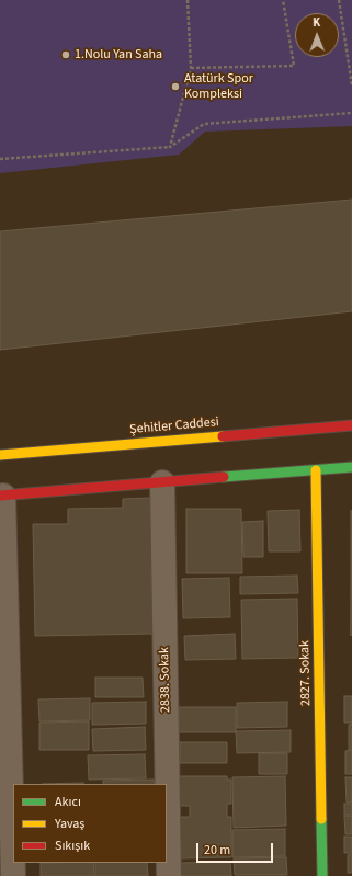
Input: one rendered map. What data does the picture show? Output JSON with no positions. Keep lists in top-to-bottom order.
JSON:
{
  "streets": {
    "main road": ["Şehitler Caddesi", "2827. Sokak"],
    "street": ["2838. Sokak"]
  },
  "places": ["1.Nolu Yan Saha", "Atatürk Spor Kompleksi"],
  "legend": ["Akıcı", "Yavaş", "Sıkışık"],
  "scale_bar": "20 m",
  "north": "top"
}
